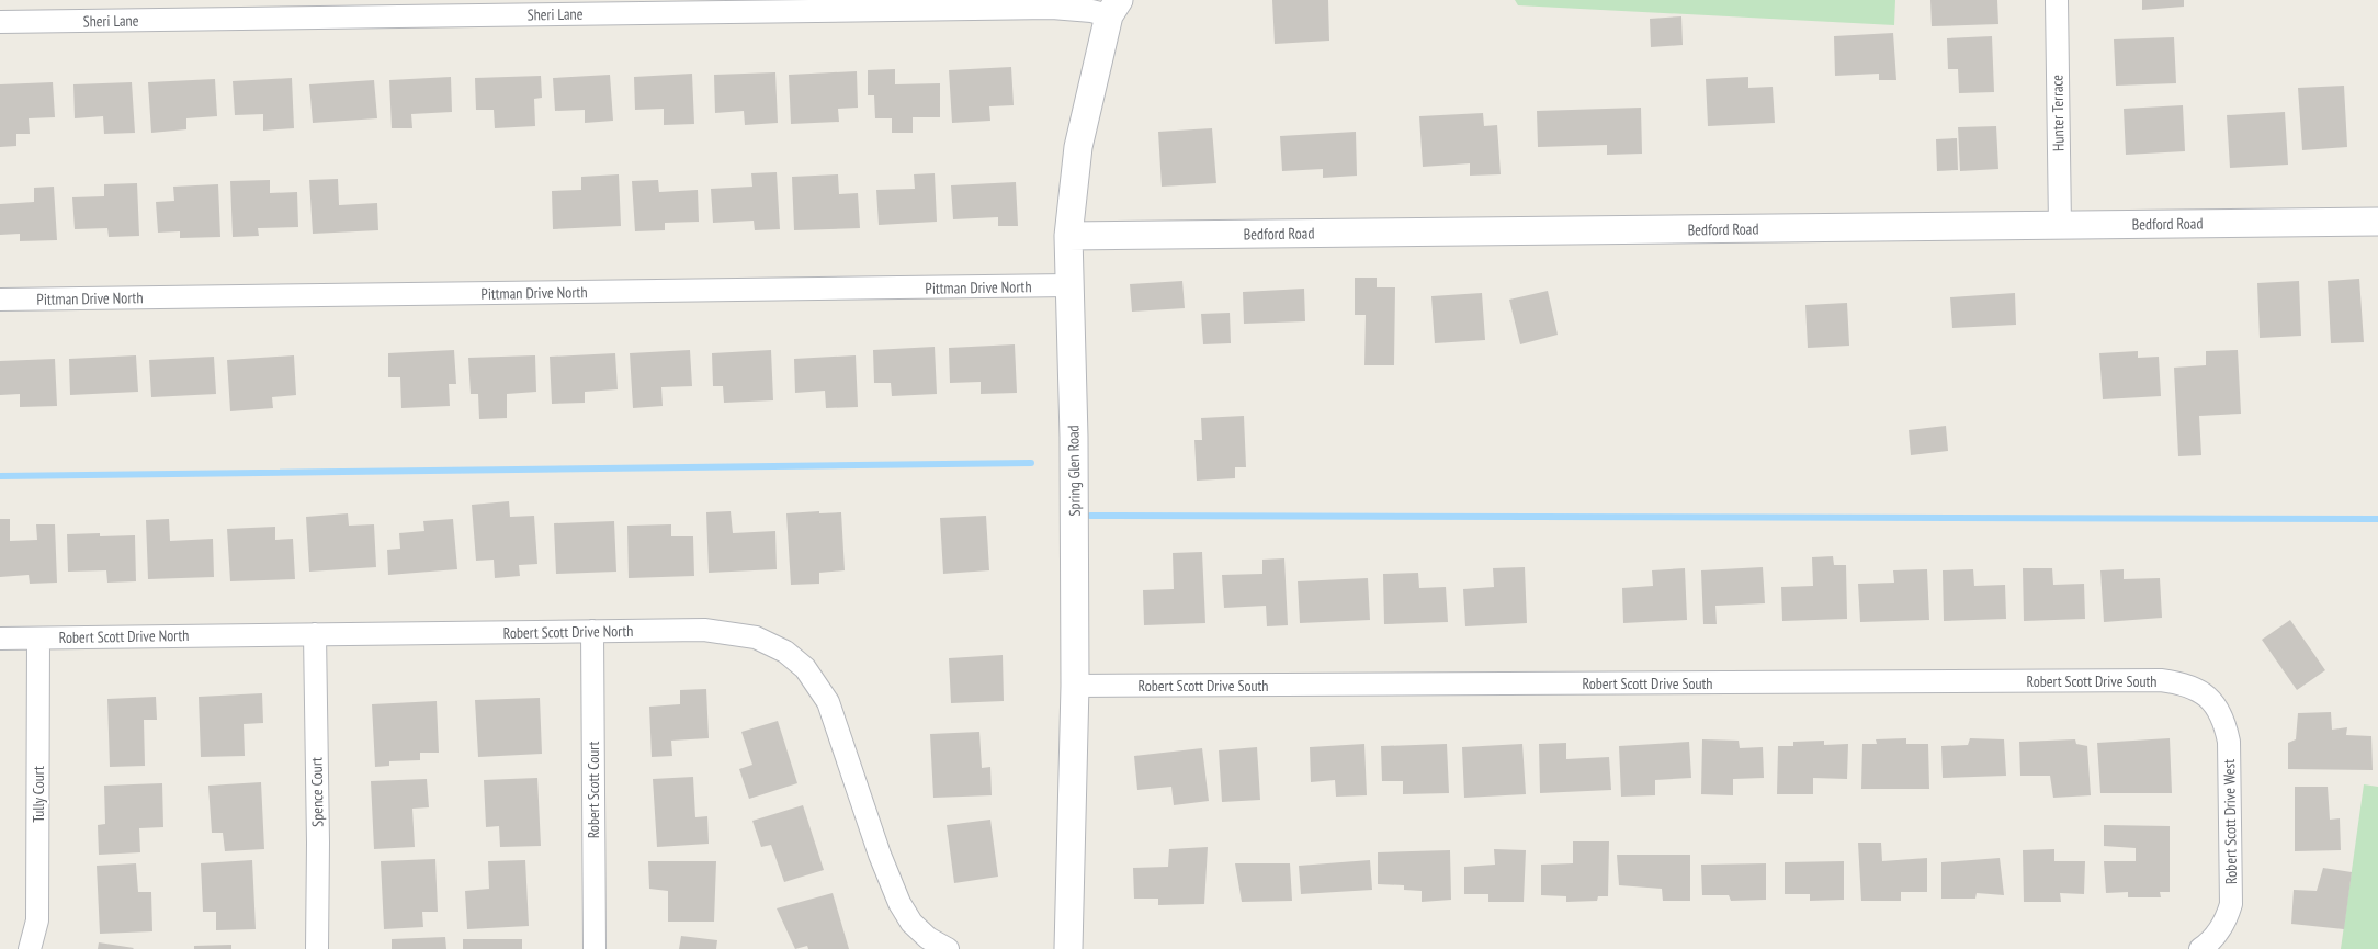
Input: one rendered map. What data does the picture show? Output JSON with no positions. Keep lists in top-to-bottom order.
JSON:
{
  "streets": {
    "street": [
      "Sheri Lane",
      "Hunter Terrace",
      "Bedford Road",
      "Pittman Drive North",
      "Spring Glen Road",
      "Robert Scott Drive North",
      "Robert Scott Drive South",
      "Robert Scott Court",
      "Spence Court",
      "Tully Court",
      "Robert Scott Drive West"
    ]
  },
  "crossings": [
    ["Sheri Lane", "Spring Glen Road"],
    ["Hunter Terrace", "Bedford Road"],
    ["Bedford Road", "Spring Glen Road"],
    ["Pittman Drive North", "Spring Glen Road"],
    ["Spring Glen Road", "Robert Scott Drive South"],
    ["Robert Scott Drive North", "Robert Scott Court"],
    ["Robert Scott Drive North", "Spence Court"],
    ["Robert Scott Drive North", "Tully Court"],
    ["Robert Scott Drive South", "Robert Scott Drive West"]
  ]
}
